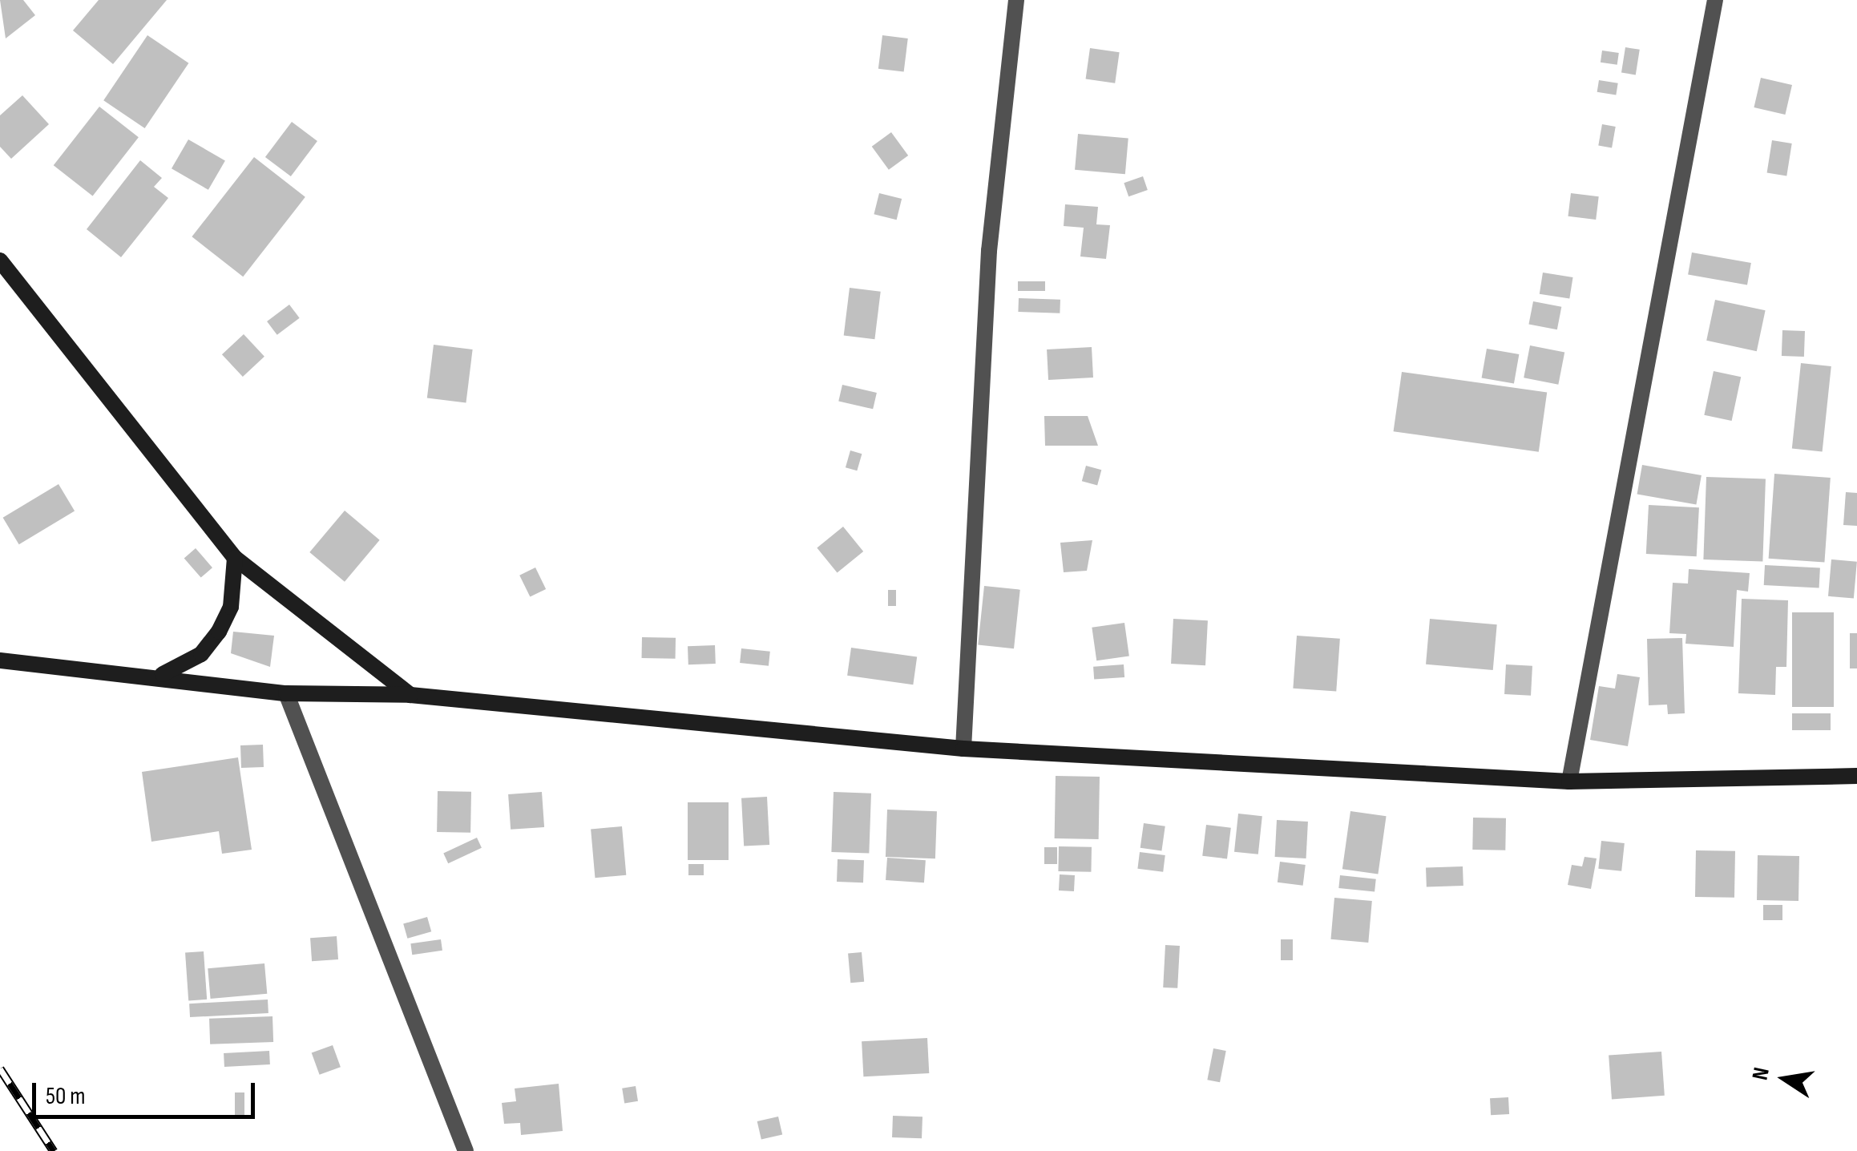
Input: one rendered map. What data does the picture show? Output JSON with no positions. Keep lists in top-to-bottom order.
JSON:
{
  "scale_bar": "50 m",
  "north": "left"
}
